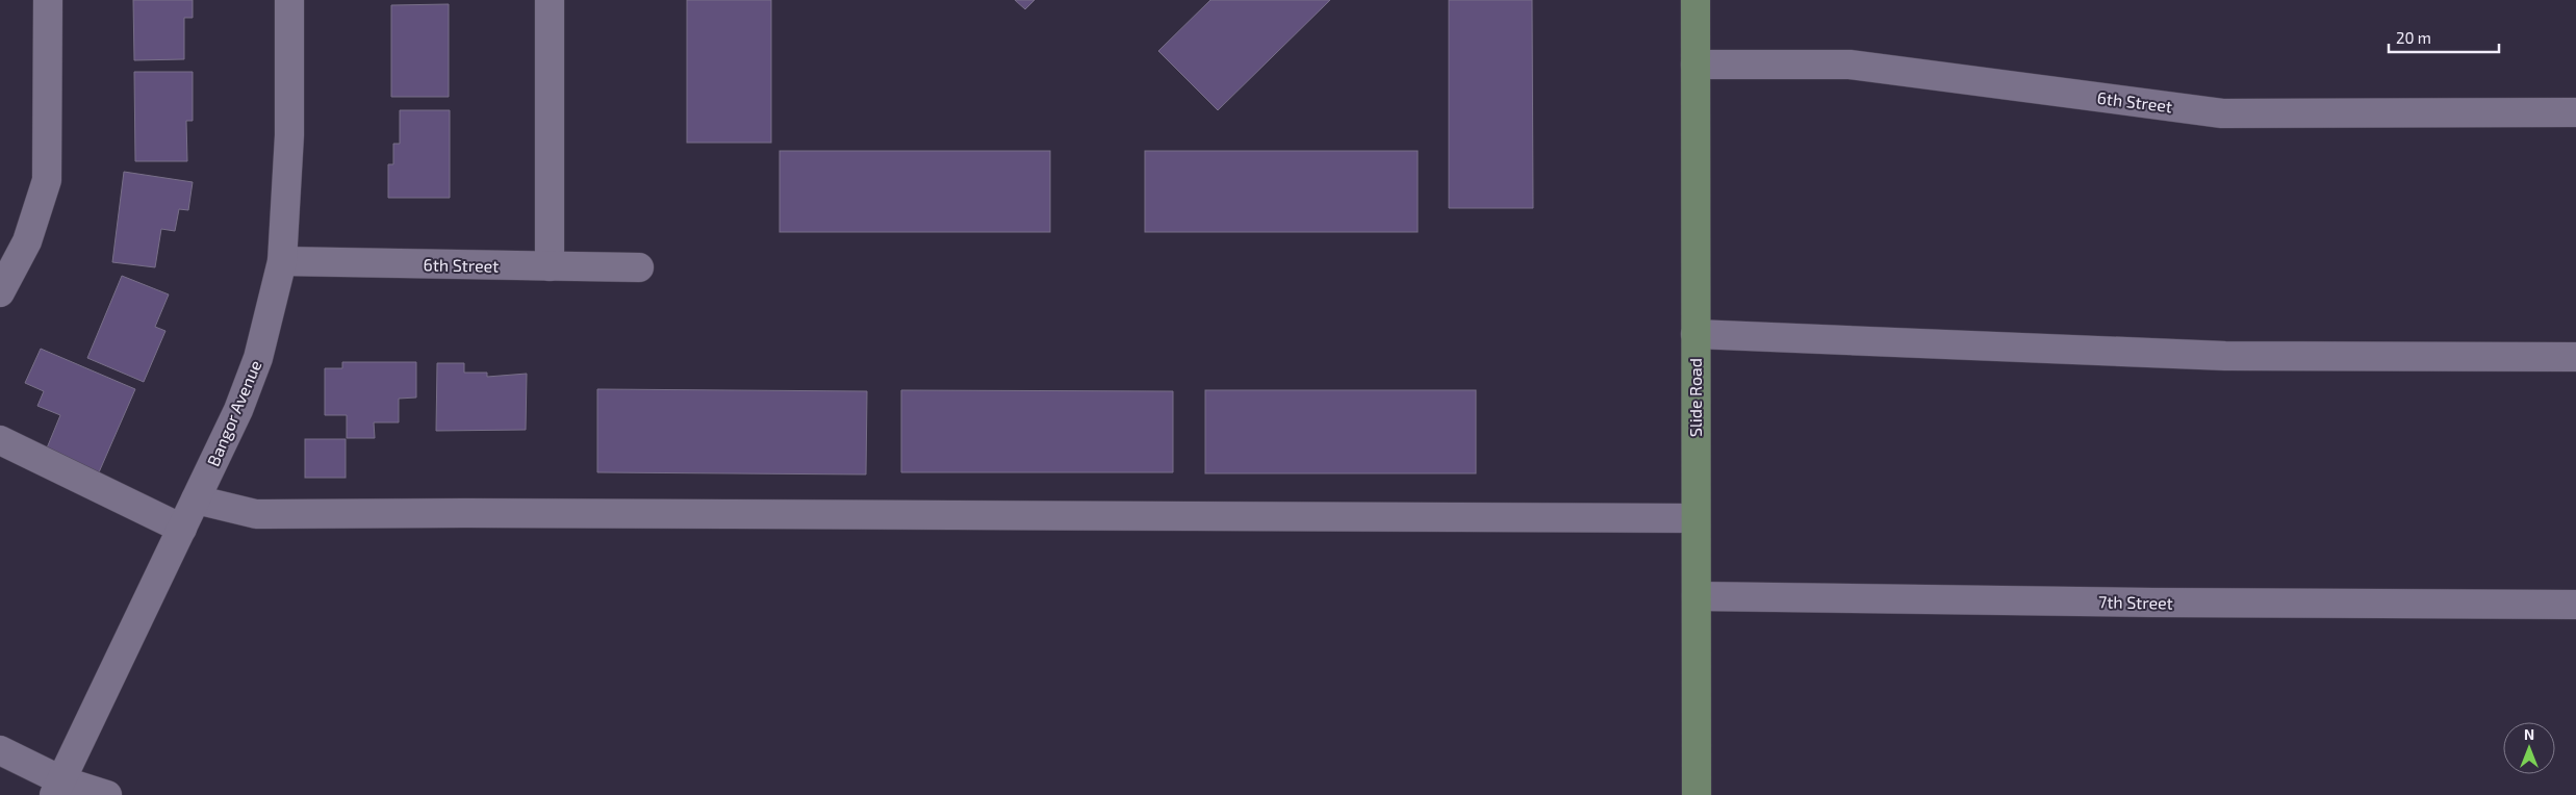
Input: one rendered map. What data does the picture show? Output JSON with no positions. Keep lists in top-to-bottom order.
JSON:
{
  "streets": {
    "main road": ["Slide Road"],
    "street": ["6th Street", "Bangor Avenue", "7th Street"]
  },
  "crossings": [
    ["6th Street", "Slide Road"],
    ["6th Street", "Bangor Avenue"],
    ["Slide Road", "7th Street"]
  ],
  "scale_bar": "20 m",
  "north": "top"
}
